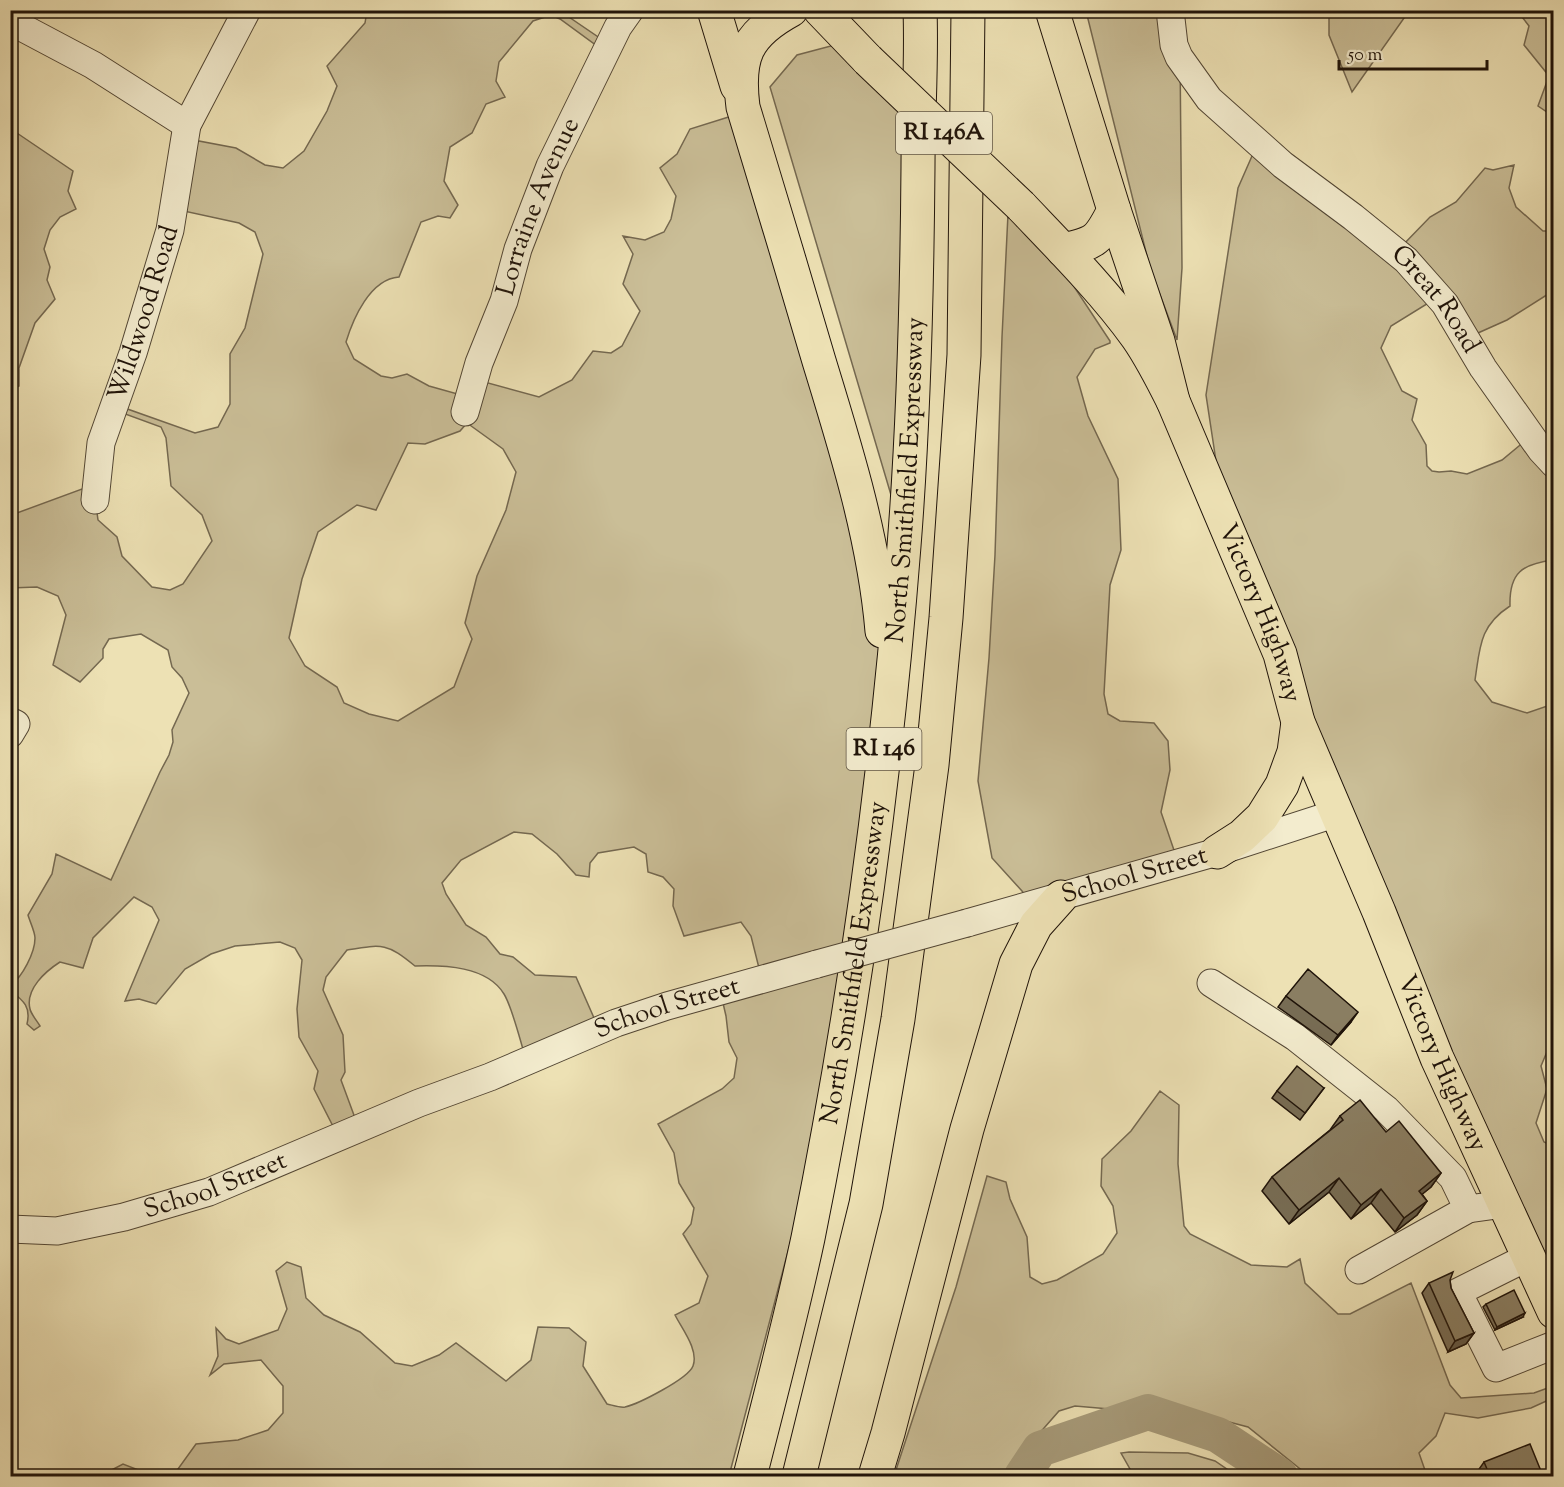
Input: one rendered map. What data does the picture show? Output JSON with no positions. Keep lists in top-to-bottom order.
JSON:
{
  "streets": {
    "main road": [
      "RI 146A",
      "North Smithfield Expressway",
      "Victory Highway",
      "RI 146"
    ],
    "street": [
      "Lorraine Avenue",
      "Great Road",
      "Wildwood Road",
      "School Street"
    ]
  },
  "crossings": [
    ["Victory Highway", "School Street"]
  ],
  "scale_bar": "50 m"
}
